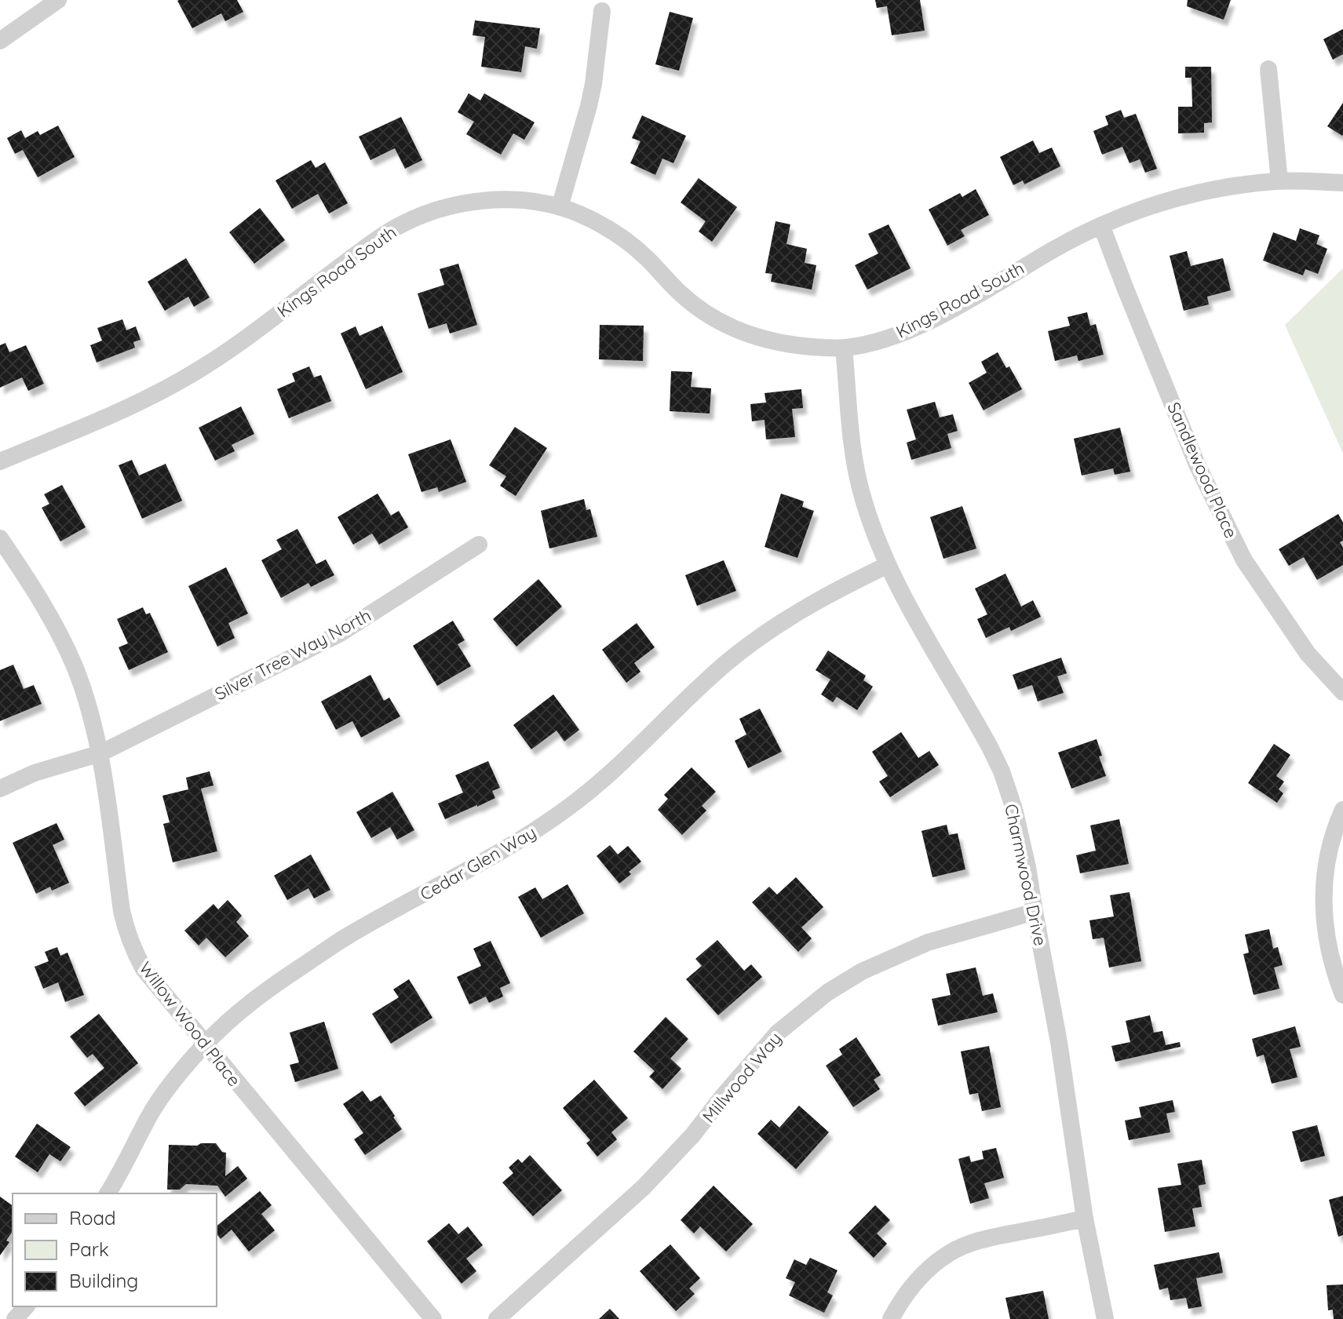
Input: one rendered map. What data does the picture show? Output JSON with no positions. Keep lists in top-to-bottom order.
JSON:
{
  "streets": {
    "street": [
      "Kings Road South",
      "Sandlewood Place",
      "Silver Tree Way North",
      "Cedar Glen Way",
      "Charmwood Drive",
      "Willow Wood Place",
      "Millwood Way"
    ]
  },
  "crossings": [
    ["Kings Road South", "Sandlewood Place"],
    ["Kings Road South", "Charmwood Drive"],
    ["Silver Tree Way North", "Willow Wood Place"],
    ["Cedar Glen Way", "Charmwood Drive"],
    ["Cedar Glen Way", "Willow Wood Place"],
    ["Charmwood Drive", "Millwood Way"]
  ],
  "legend": ["Road", "Park", "Building"]
}
